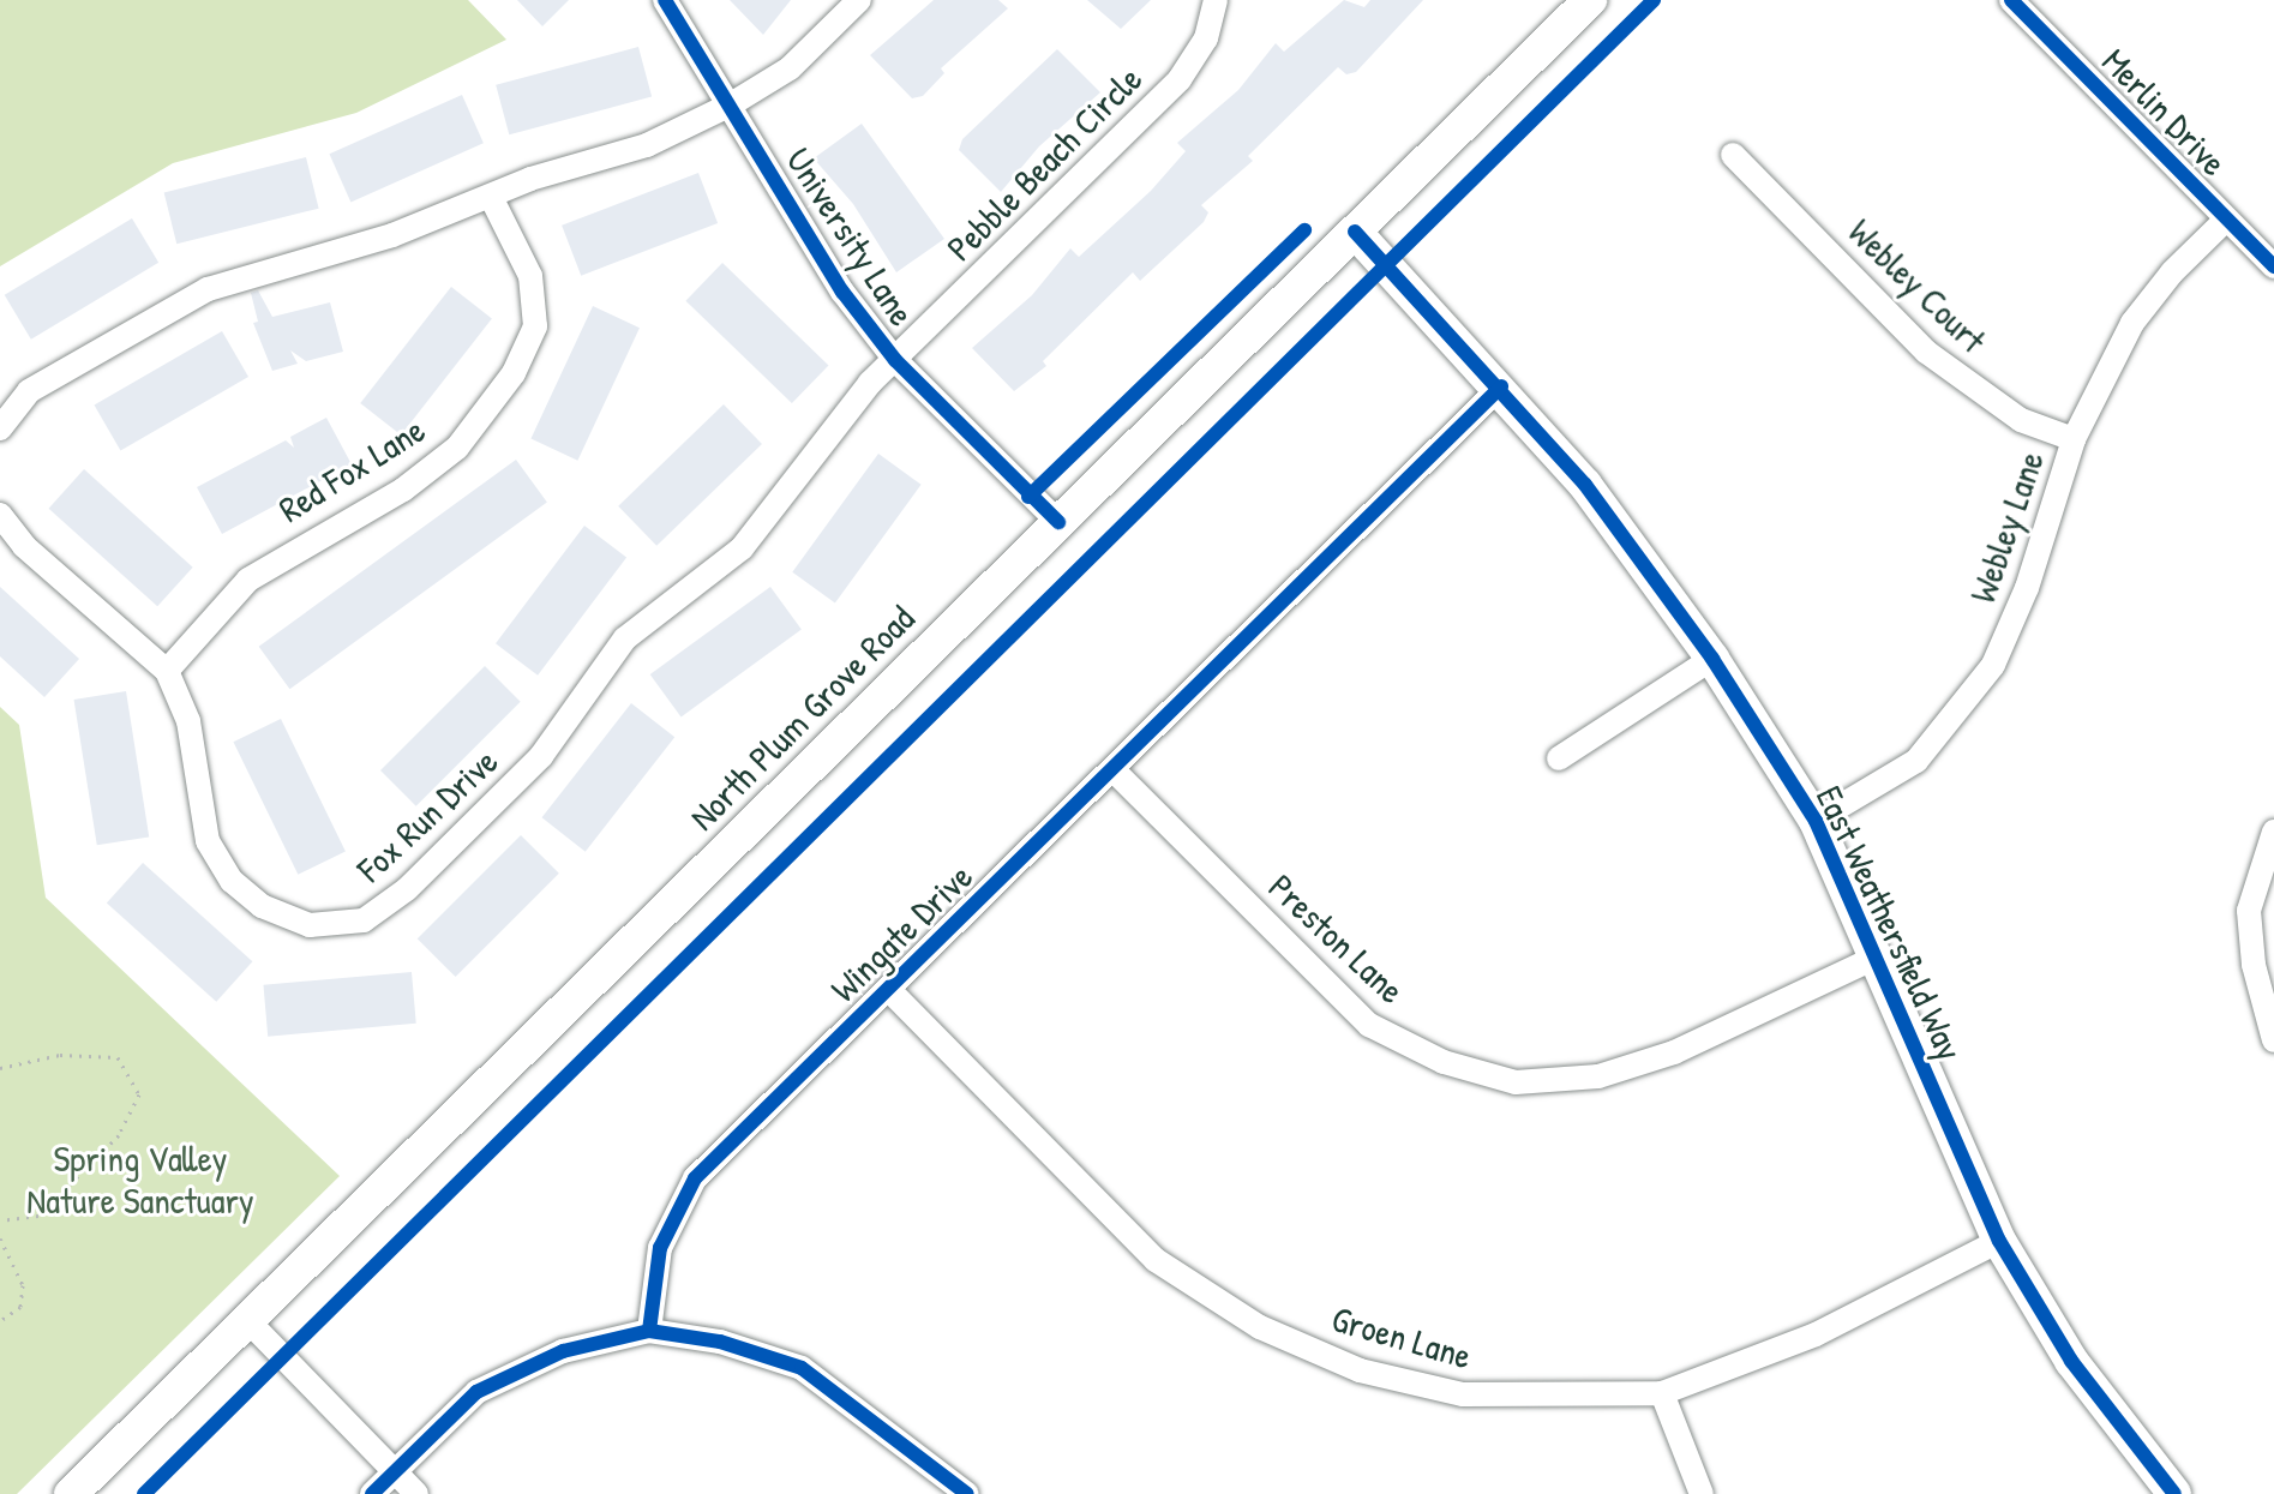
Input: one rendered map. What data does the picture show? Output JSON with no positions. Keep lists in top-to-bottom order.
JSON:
{
  "streets": {
    "street": [
      "Merlin Drive",
      "Pebble Beach Circle",
      "University Lane",
      "Webley Court",
      "Red Fox Lane",
      "Webley Lane",
      "North Plum Grove Road",
      "Fox Run Drive",
      "East Weathersfield Way",
      "Wingate Drive",
      "Preston Lane",
      "Groen Lane"
    ]
  },
  "crossings": [
    ["Merlin Drive", "Webley Lane"],
    ["Pebble Beach Circle", "University Lane"],
    ["Pebble Beach Circle", "Fox Run Drive"],
    ["University Lane", "North Plum Grove Road"],
    ["University Lane", "Fox Run Drive"],
    ["Webley Court", "Webley Lane"],
    ["Red Fox Lane", "Fox Run Drive"],
    ["Webley Lane", "East Weathersfield Way"],
    ["North Plum Grove Road", "East Weathersfield Way"],
    ["East Weathersfield Way", "Wingate Drive"],
    ["East Weathersfield Way", "Preston Lane"],
    ["East Weathersfield Way", "Groen Lane"],
    ["Wingate Drive", "Preston Lane"],
    ["Wingate Drive", "Groen Lane"]
  ],
  "parks": ["Spring Valley Nature Sanctuary"]
}
